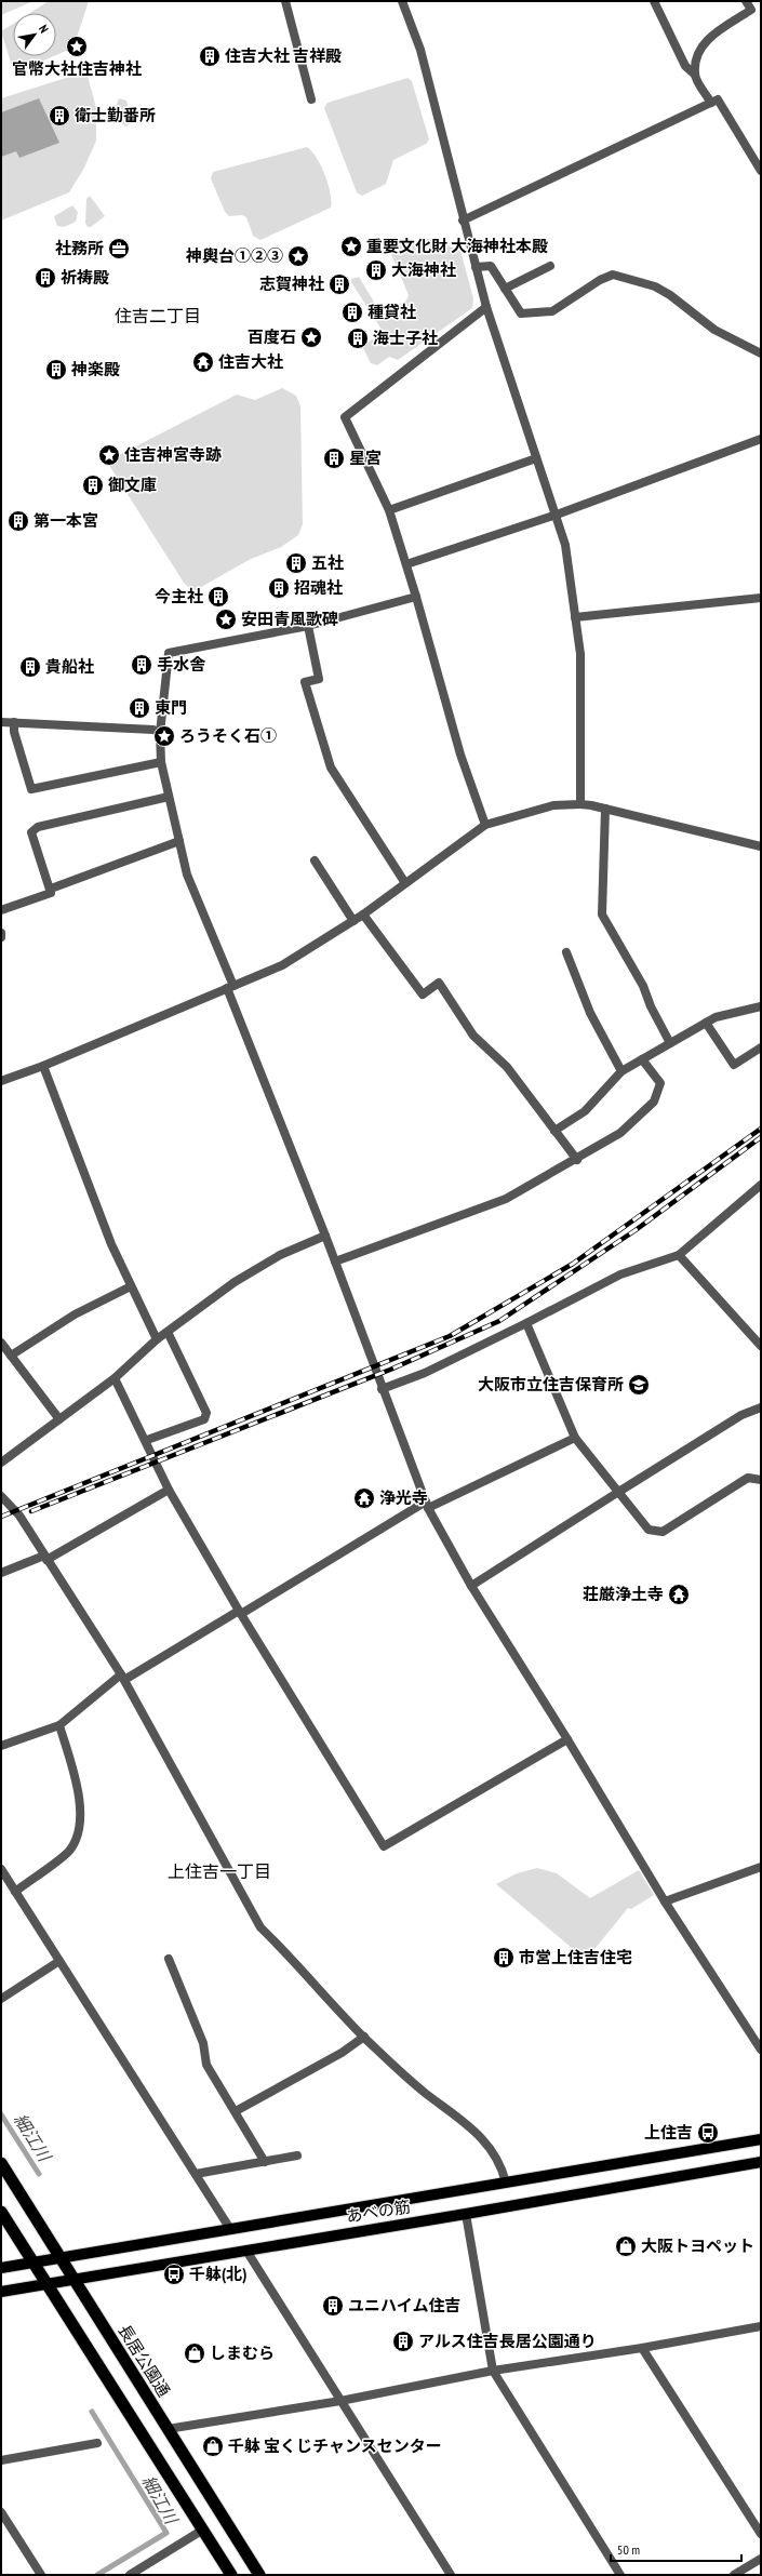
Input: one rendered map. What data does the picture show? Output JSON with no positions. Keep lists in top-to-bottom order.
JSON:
{
  "streets": {
    "highway": ["長居公園通"],
    "main road": ["あべの筋"]
  },
  "crossings": [
    ["あべの筋", "長居公園通"]
  ],
  "districts": ["住吉二丁目", "上住吉一丁目"],
  "water": ["細江川"],
  "places": {
    "place": [
      "官幣大社住吉神社",
      "重要文化財 大海神社本殿",
      "神輿台①②③",
      "百度石",
      "住吉神宮寺跡",
      "安田青風歌碑",
      "ろうそく石①"
    ],
    "building": [
      "住吉大社 吉祥殿",
      "衛士勤番所",
      "大海神社",
      "祈祷殿",
      "志賀神社",
      "種貸社",
      "海士子社",
      "神楽殿",
      "星宮",
      "御文庫",
      "第一本宮",
      "五社",
      "招魂社",
      "今主社",
      "手水舎",
      "貴船社",
      "東門",
      "市営上住吉住宅",
      "ユニハイム住吉",
      "アルス住吉長居公園通り"
    ],
    "office": ["社務所"],
    "temple": ["住吉大社", "浄光寺", "荘厳浄土寺"],
    "school or university": ["大阪市立住吉保育所"],
    "bus stop": ["上住吉", "千躰(北)"],
    "shop": ["大阪トヨペット", "しまむら", "千躰 宝くじチャンスセンター"]
  },
  "scale_bar": "50 m",
  "north": "top right"
}
